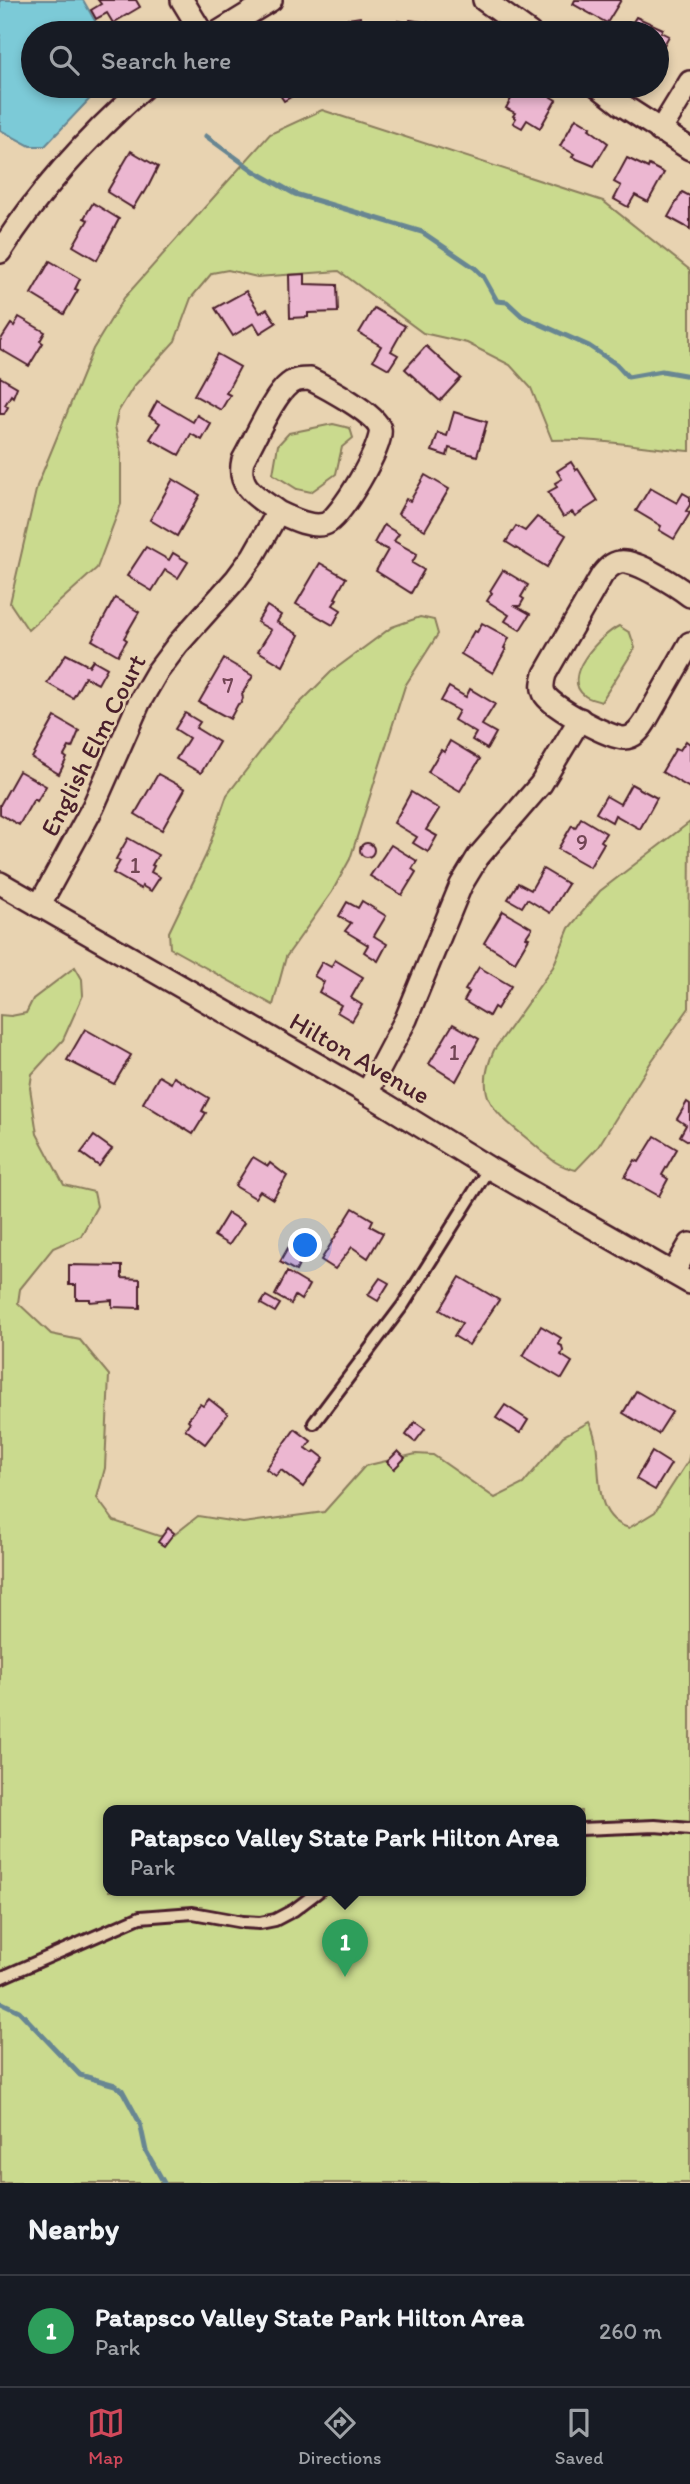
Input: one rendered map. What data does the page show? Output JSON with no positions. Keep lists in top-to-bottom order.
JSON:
{
  "streets": {
    "street": ["English Elm Court", "Hilton Avenue"]
  },
  "crossings": [
    ["English Elm Court", "Hilton Avenue"]
  ],
  "house_numbers": [
    "7",
    "9",
    "1",
    "1"
  ],
  "page": {
    "search": "Search here",
    "popup": ["Patapsco Valley State Park Hilton Area", "Park"],
    "pins": "1",
    "heading": "Nearby",
    "list": [
      {
        "mark": "1",
        "name": "Patapsco Valley State Park Hilton Area",
        "note": "Park",
        "value": "260 m"
      }
    ],
    "nav": ["Map", "Directions", "Saved"]
  }
}
